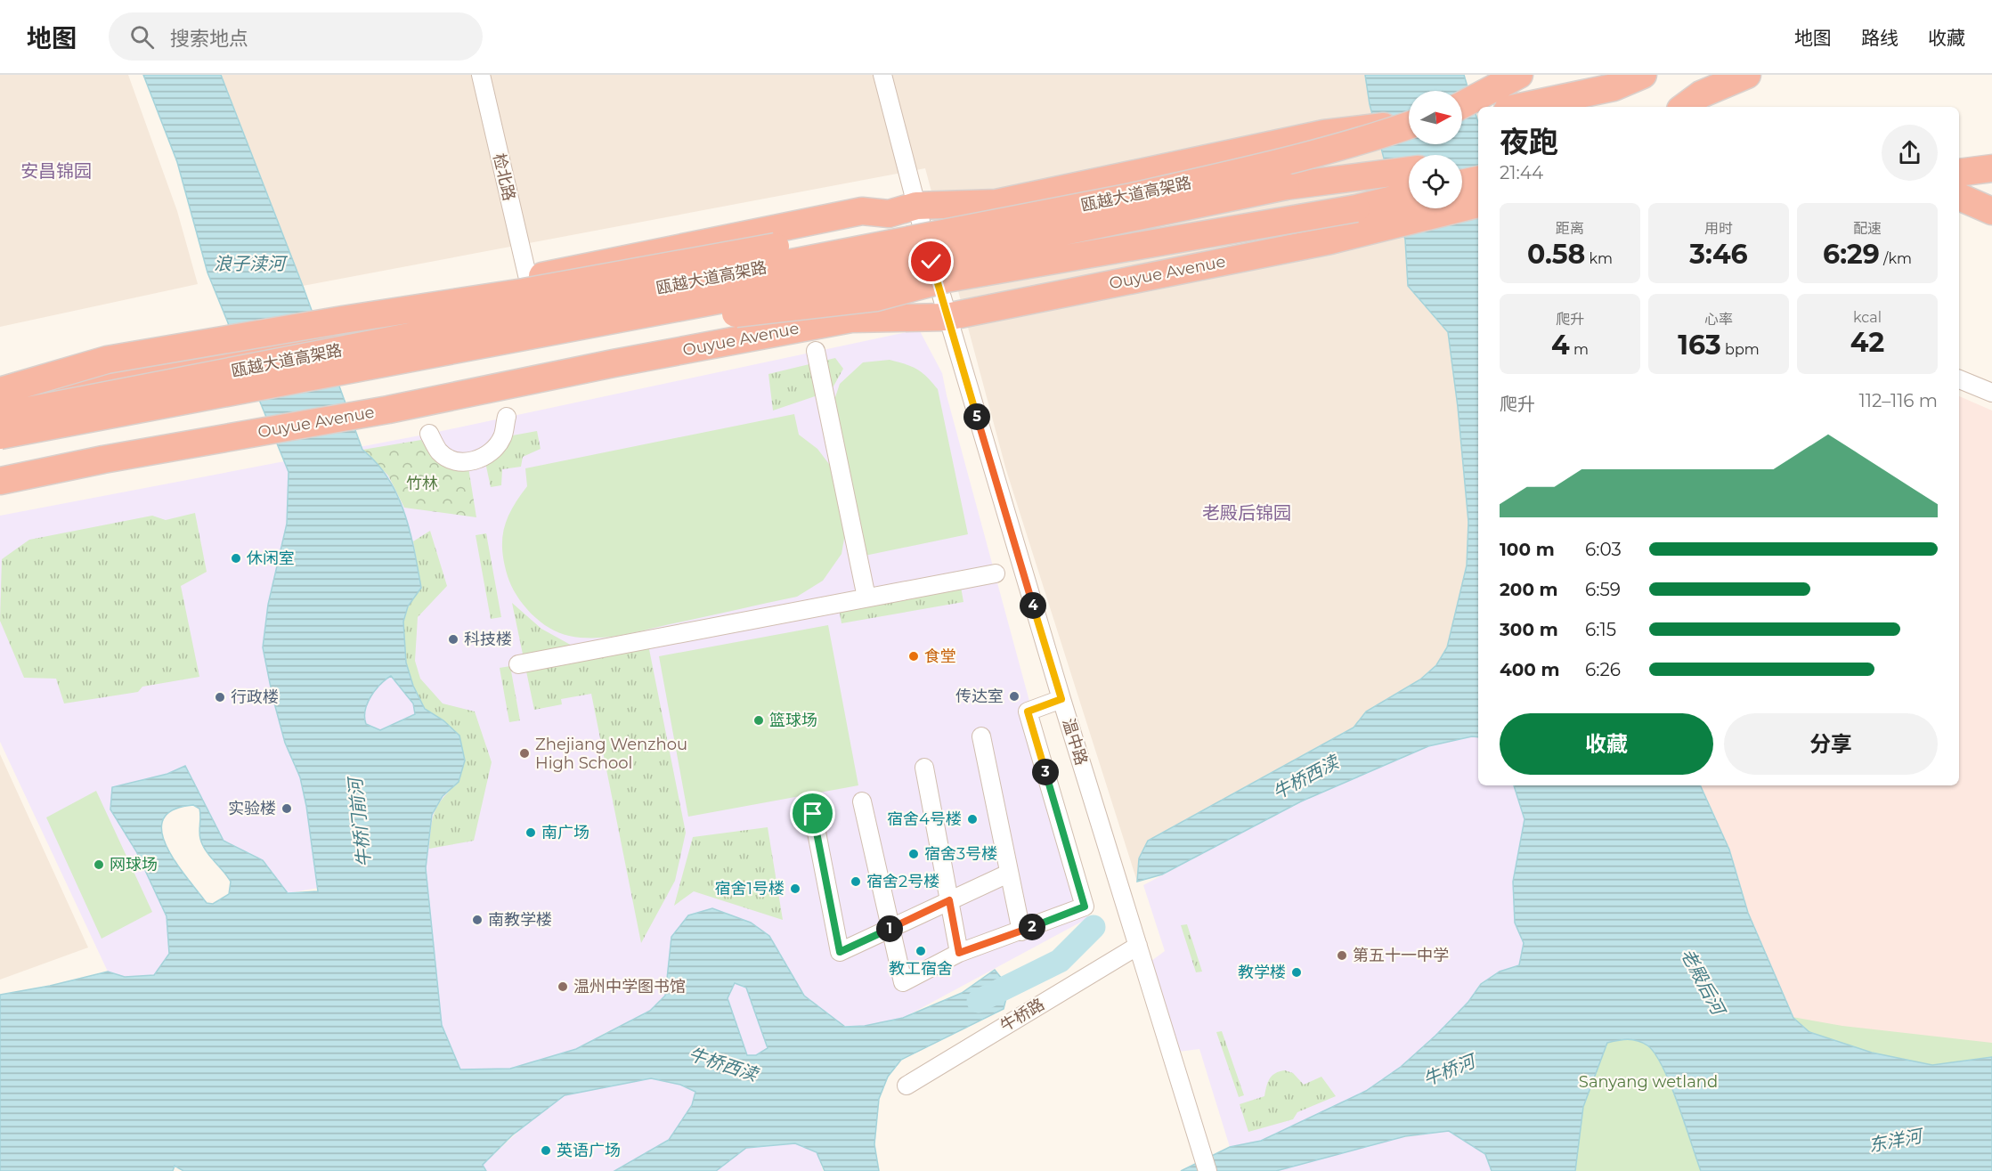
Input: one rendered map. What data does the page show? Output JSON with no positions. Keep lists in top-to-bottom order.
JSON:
{
  "streets": {
    "highway": ["瓯越大道高架路", "Ouyue Avenue"],
    "street": ["检北路", "温中路", "牛桥路"]
  },
  "crossings": [
    ["Ouyue Avenue", "温中路"],
    ["温中路", "牛桥路"]
  ],
  "districts": ["安昌锦园", "老殿后锦园"],
  "water": [
    "浪子渎河",
    "牛桥西渎",
    "牛桥门前河",
    "老殿后河",
    "牛桥河",
    "东洋河"
  ],
  "parks": ["竹林", "Sanyang wetland"],
  "places": [
    "休闲室",
    "科技楼",
    "食堂",
    "传达室",
    "行政楼",
    "篮球场",
    "Zhejiang Wenzhou High School",
    "实验楼",
    "宿舍4号楼",
    "南广场",
    "宿舍3号楼",
    "网球场",
    "宿舍2号楼",
    "宿舍1号楼",
    "南教学楼",
    "教工宿舍",
    "第五十一中学",
    "教学楼",
    "温州中学图书馆",
    "英语广场"
  ],
  "north": "right",
  "page": {
    "header": "地图",
    "search": "搜索地点",
    "nav": ["地图", "路线", "收藏"],
    "heading": ["夜跑", "21:44"],
    "stats": [
      ["距离", "0.58 km"],
      ["用时", "3:46"],
      ["配速", "6:29 /km"],
      ["爬升", "4 m"],
      ["心率", "163 bpm"],
      ["kcal", "42"]
    ],
    "chart": ["爬升", "112–116 m"],
    "pins": [
      "5",
      "4",
      "3",
      "2",
      "1"
    ],
    "list": [
      {
        "name": "100 m",
        "note": "6:03"
      },
      {
        "name": "200 m",
        "note": "6:59"
      },
      {
        "name": "300 m",
        "note": "6:15"
      },
      {
        "name": "400 m",
        "note": "6:26"
      }
    ],
    "buttons": ["收藏", "分享"]
  }
}
